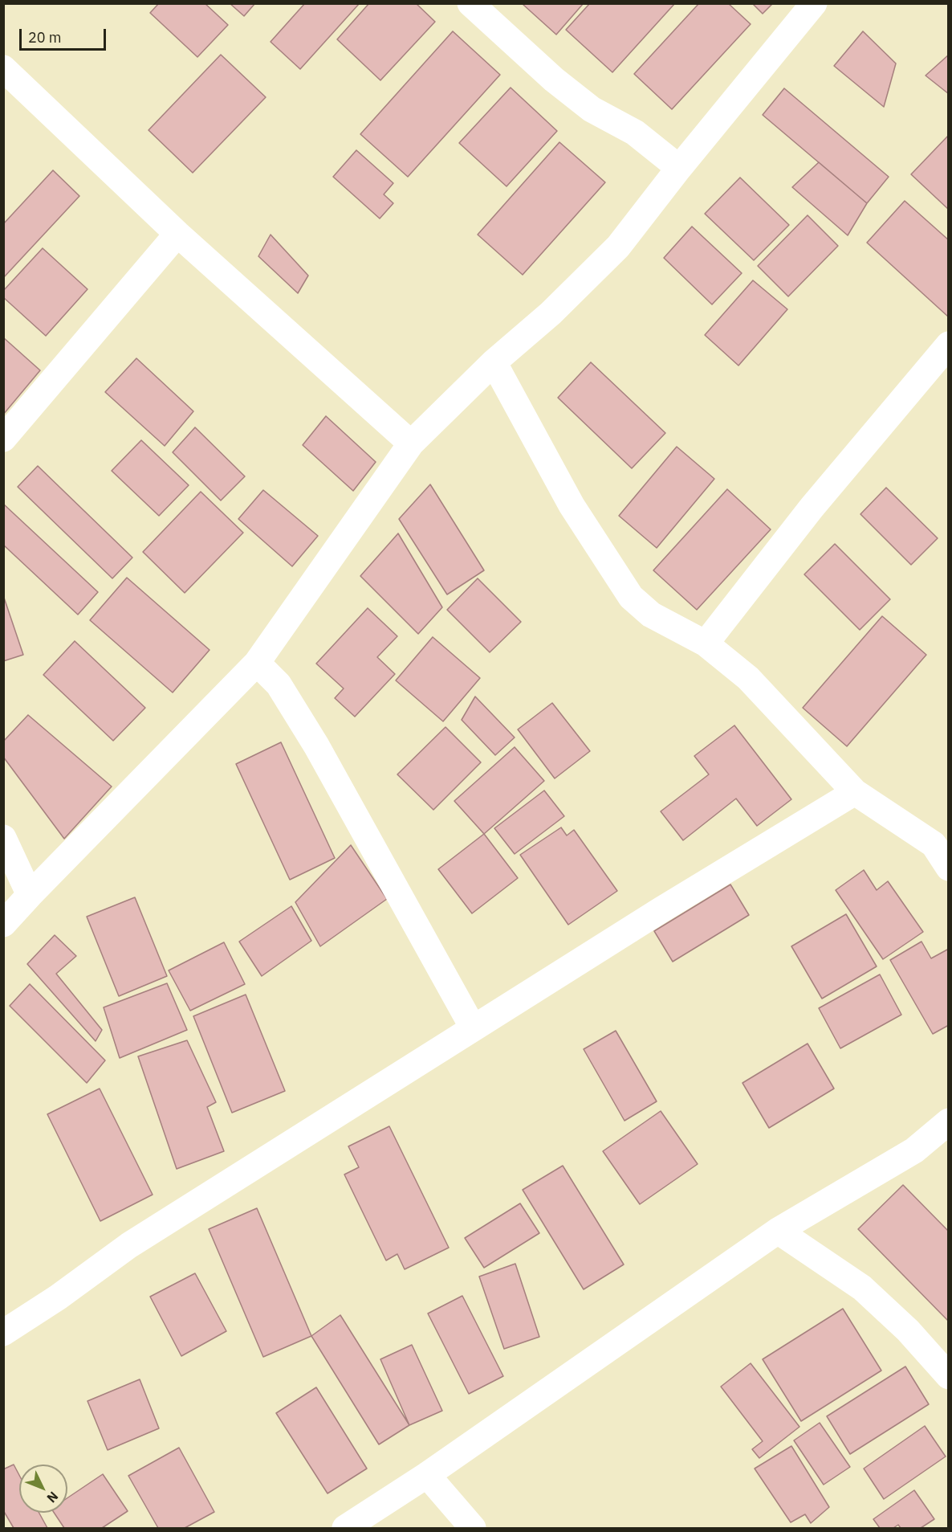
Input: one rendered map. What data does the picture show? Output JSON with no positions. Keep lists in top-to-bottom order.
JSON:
{
  "scale_bar": "20 m",
  "north": "bottom right"
}
